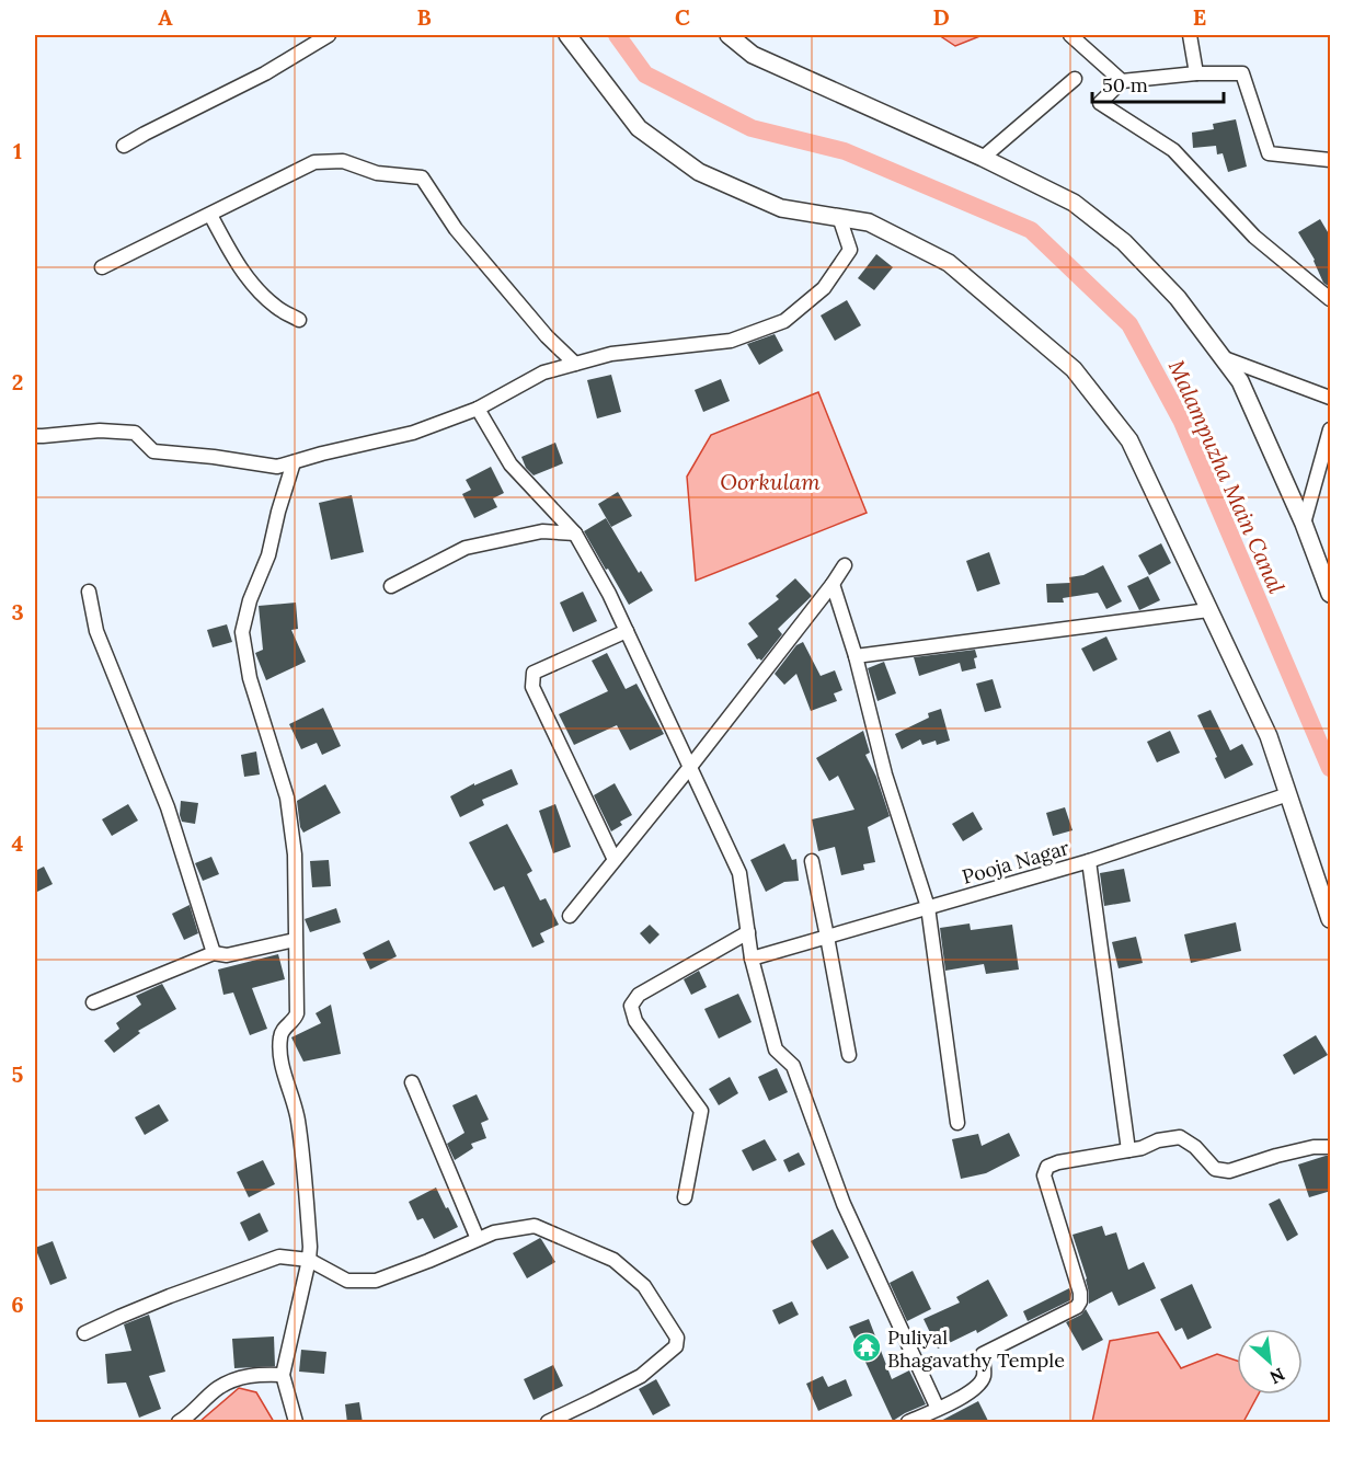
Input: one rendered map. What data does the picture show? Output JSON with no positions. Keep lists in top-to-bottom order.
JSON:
{
  "streets": {
    "street": ["Pooja Nagar"]
  },
  "water": ["Malampuzha Main Canal", "Oorkulam"],
  "places": {
    "temple": ["Puliyal Bhagavathy Temple"]
  },
  "scale_bar": "50 m",
  "north": "bottom right",
  "grid": {
    "columns": [
      "A",
      "B",
      "C",
      "D",
      "E"
    ],
    "rows": [
      "1",
      "2",
      "3",
      "4",
      "5",
      "6"
    ]
  }
}
